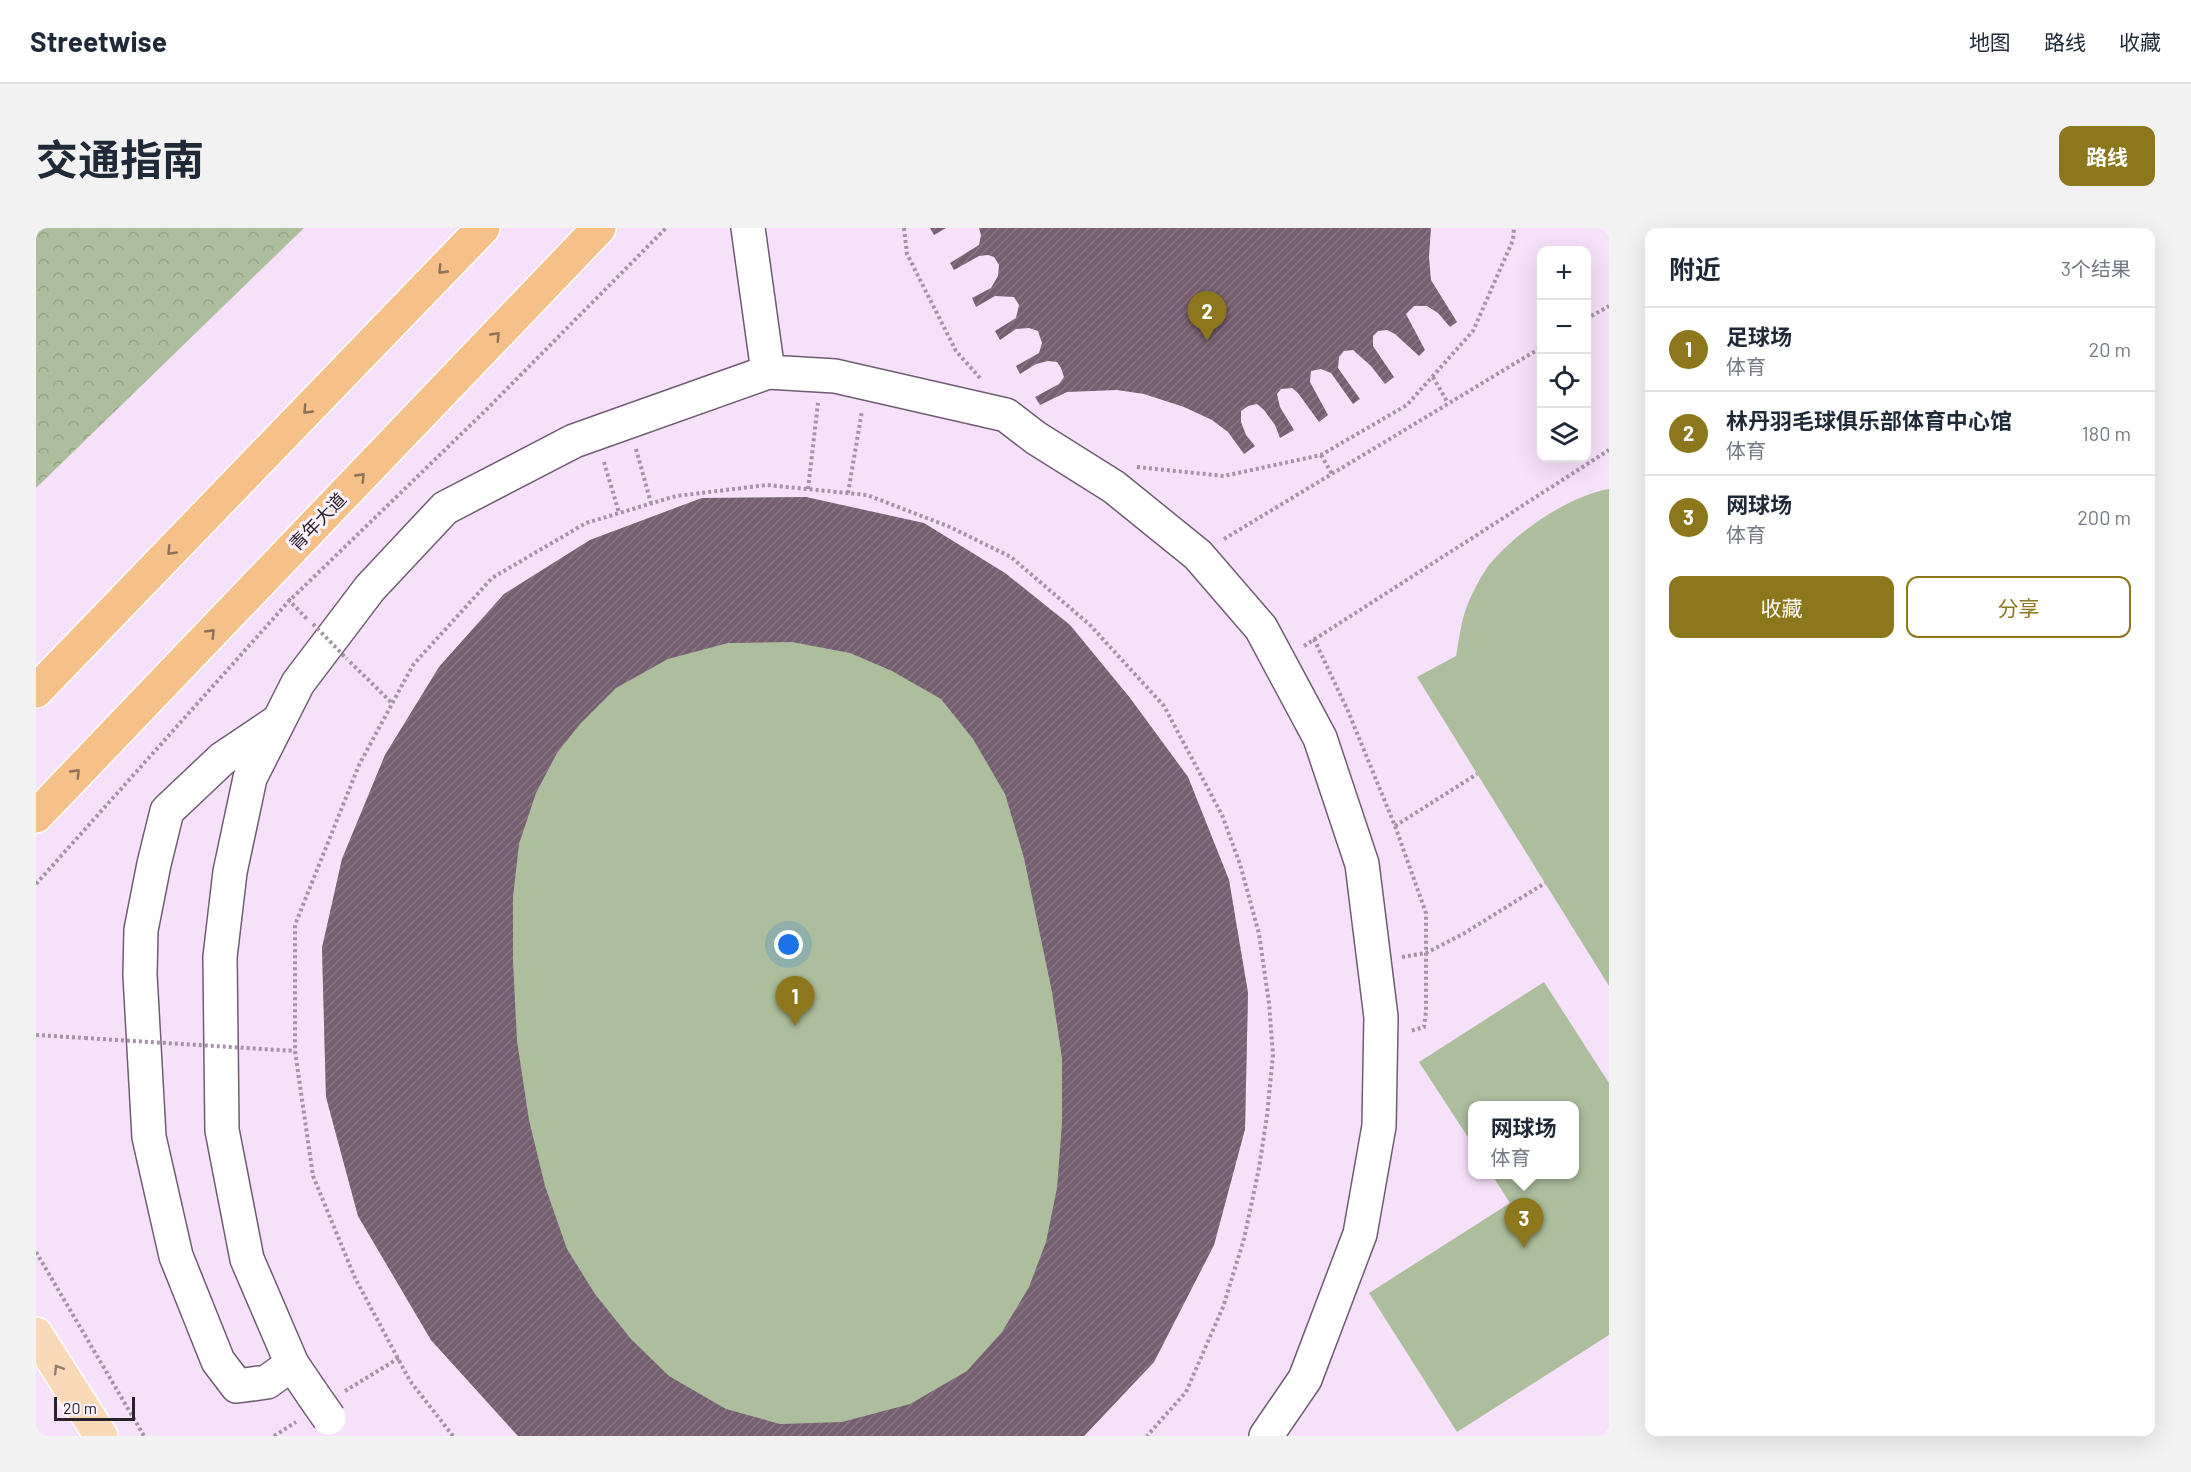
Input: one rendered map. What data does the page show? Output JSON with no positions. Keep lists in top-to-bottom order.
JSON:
{
  "streets": {
    "highway": ["青年大道"]
  },
  "scale_bar": "20 m",
  "page": {
    "header": "Streetwise",
    "nav": ["地图", "路线", "收藏"],
    "title": "交通指南",
    "buttons": [
      "路线",
      ["收藏", "分享"]
    ],
    "heading": ["附近", "3个结果"],
    "map_buttons": ["+", "−"],
    "pins": ["2", "1", "3"],
    "list": [
      {
        "mark": "1",
        "name": "足球场",
        "note": "体育",
        "value": "20 m"
      },
      {
        "mark": "2",
        "name": "林丹羽毛球俱乐部体育中心馆",
        "note": "体育",
        "value": "180 m"
      },
      {
        "mark": "3",
        "name": "网球场",
        "note": "体育",
        "value": "200 m"
      }
    ],
    "popup": ["网球场", "体育"],
    "scale": "20 m"
  }
}
